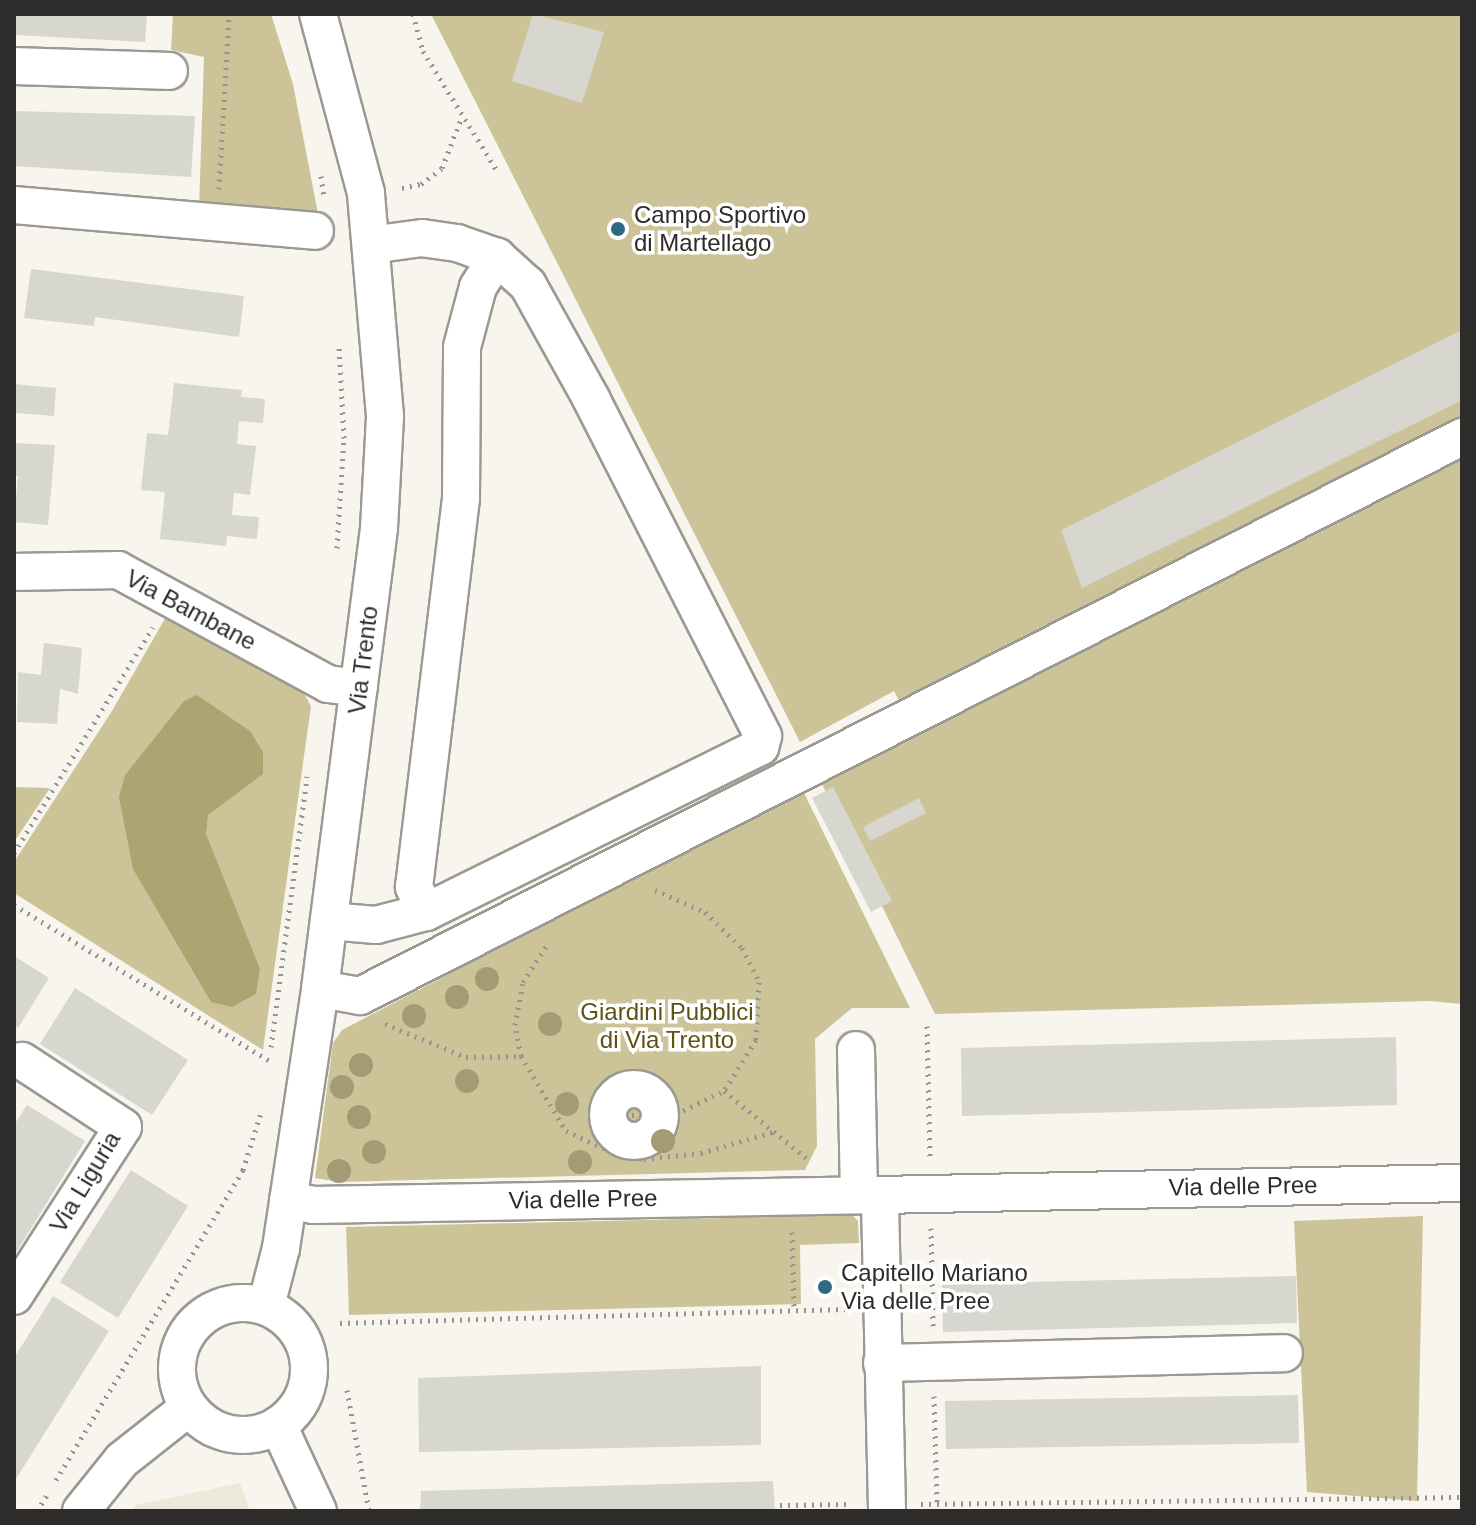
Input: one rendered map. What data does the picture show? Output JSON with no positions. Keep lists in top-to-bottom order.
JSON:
{
  "streets": {
    "street": [
      "Via Bambane",
      "Via Trento",
      "Via Liguria",
      "Via delle Pree"
    ]
  },
  "crossings": [
    ["Via Bambane", "Via Trento"],
    ["Via Trento", "Via delle Pree"]
  ],
  "parks": ["Giardini Pubblici di Via Trento"],
  "places": ["Campo Sportivo di Martellago", "Capitello Mariano Via delle Pree"]
}
